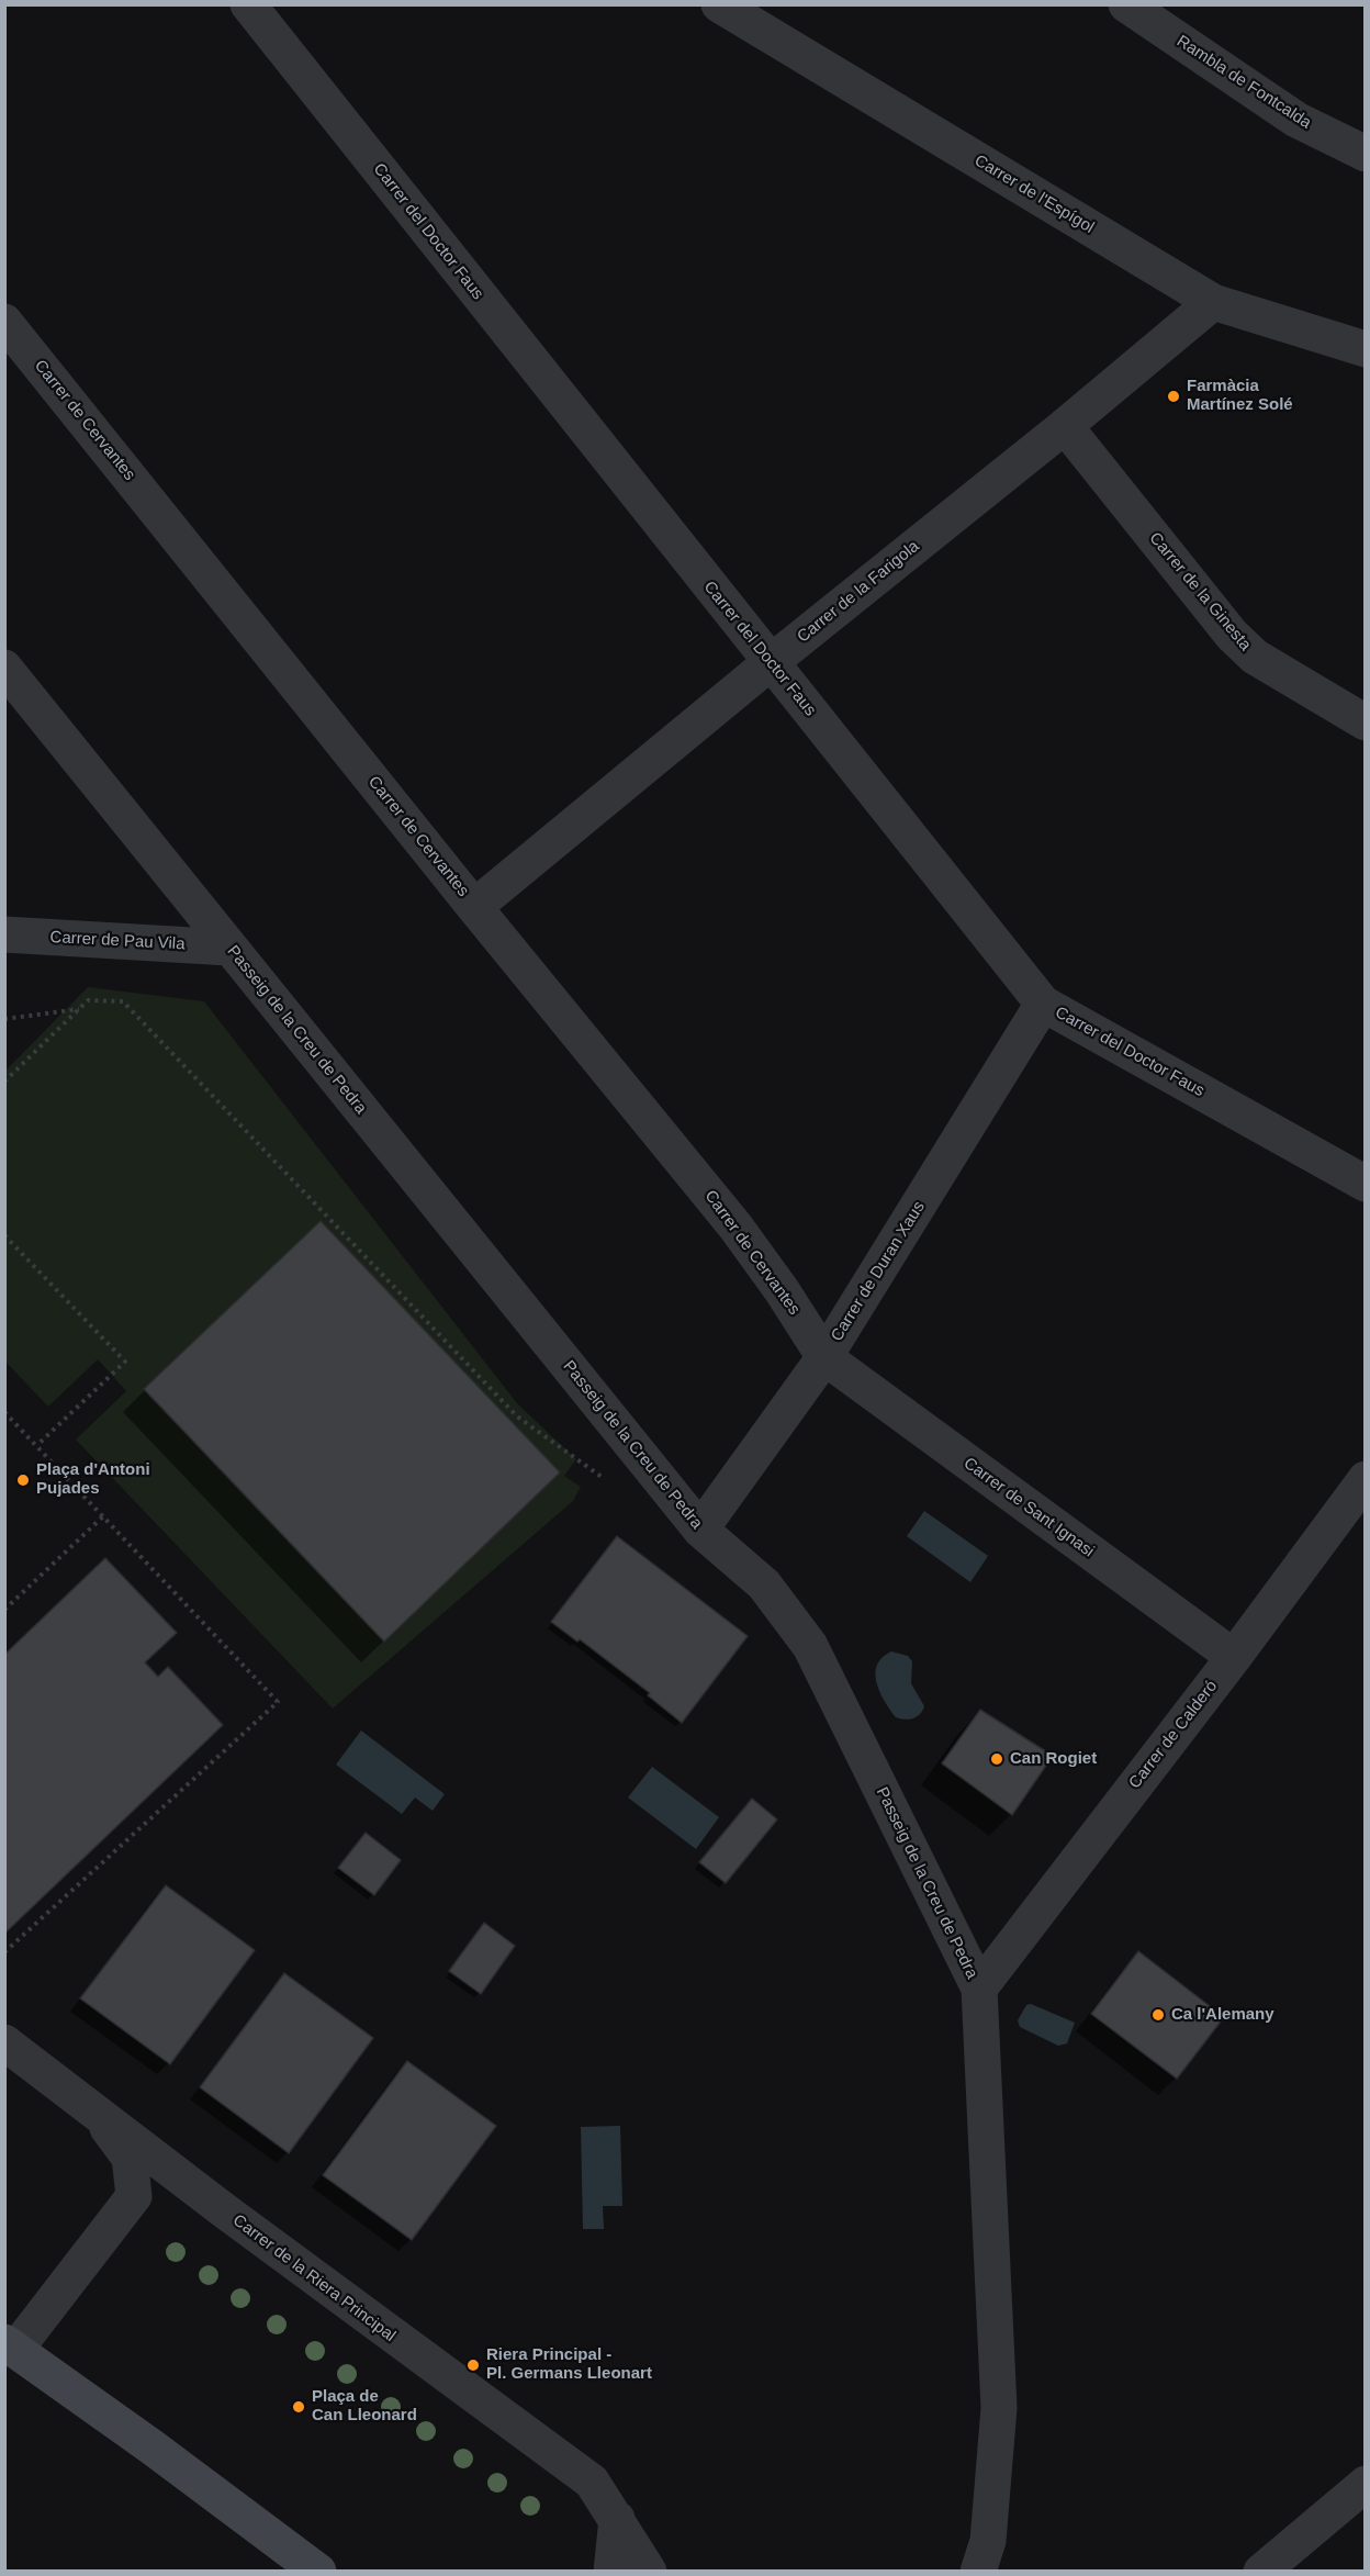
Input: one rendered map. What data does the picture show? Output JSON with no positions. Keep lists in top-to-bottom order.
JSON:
{
  "streets": {
    "street": [
      "Rambla de Fontcalda",
      "Carrer de l'Espígol",
      "Carrer del Doctor Faus",
      "Carrer de Cervantes",
      "Carrer de la Farigola",
      "Carrer de la Ginesta",
      "Carrer de Pau Vila",
      "Passeig de la Creu de Pedra",
      "Carrer de Duran Xaus",
      "Carrer de Sant Ignasi",
      "Carrer de Calderó",
      "Carrer de la Riera Principal"
    ]
  },
  "crossings": [
    ["Carrer de l'Espígol", "Carrer de la Farigola"],
    ["Carrer del Doctor Faus", "Carrer de la Farigola"],
    ["Carrer del Doctor Faus", "Carrer de Duran Xaus"],
    ["Carrer de Cervantes", "Carrer de la Farigola"],
    ["Carrer de Cervantes", "Carrer de Duran Xaus"],
    ["Carrer de Cervantes", "Carrer de Sant Ignasi"],
    ["Carrer de la Farigola", "Carrer de la Ginesta"],
    ["Carrer de Pau Vila", "Passeig de la Creu de Pedra"],
    ["Passeig de la Creu de Pedra", "Carrer de Duran Xaus"],
    ["Passeig de la Creu de Pedra", "Carrer de Calderó"],
    ["Carrer de Duran Xaus", "Carrer de Sant Ignasi"],
    ["Carrer de Sant Ignasi", "Carrer de Calderó"]
  ],
  "places": [
    "Farmàcia Martínez Solé",
    "Plaça d'Antoni Pujades",
    "Can Rogiet",
    "Ca l'Alemany",
    "Riera Principal - Pl. Germans Lleonart",
    "Plaça de Can Lleonard"
  ]
}
